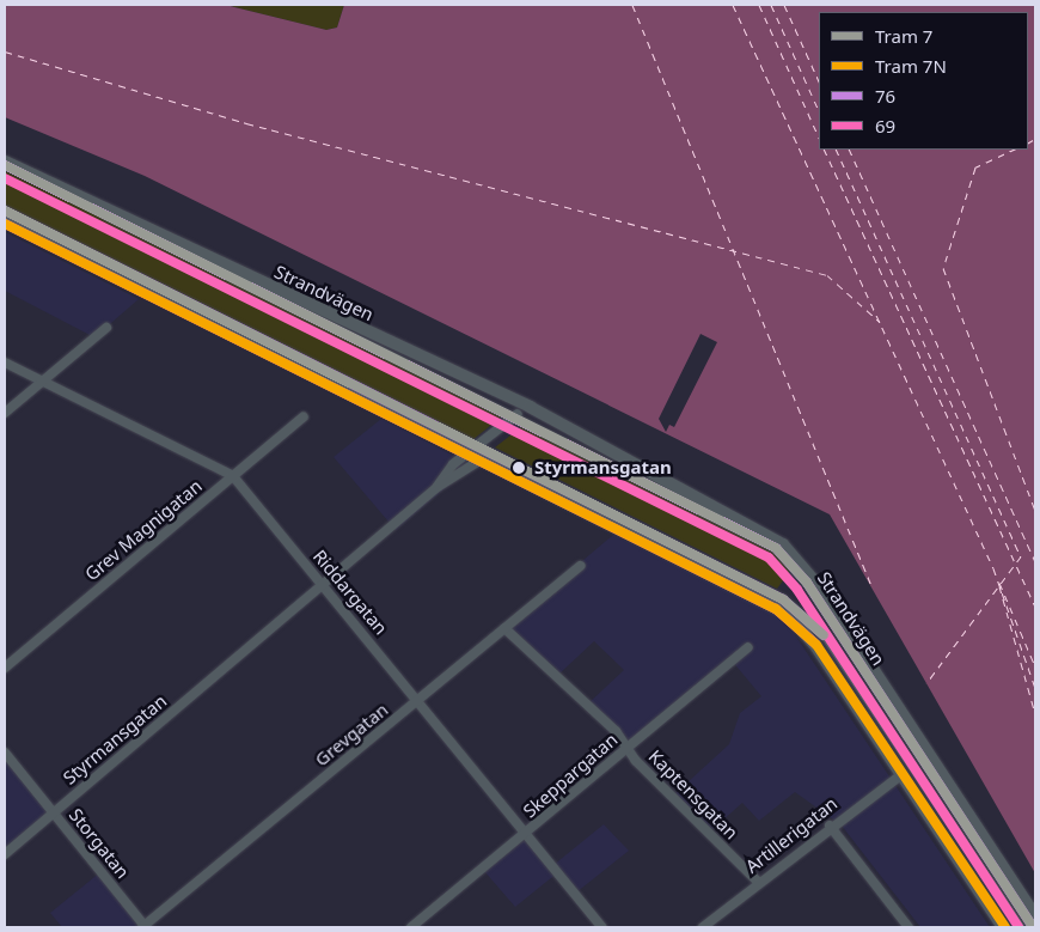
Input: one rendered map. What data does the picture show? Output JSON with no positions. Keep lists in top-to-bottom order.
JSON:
{
  "streets": {
    "street": [
      "Strandvägen",
      "Grev Magnigatan",
      "Riddargatan",
      "Grevgatan",
      "Styrmansgatan",
      "Skeppargatan",
      "Kaptensgatan",
      "Artillerigatan",
      "Storgatan"
    ]
  },
  "crossings": [
    ["Strandvägen", "Styrmansgatan"],
    ["Grev Magnigatan", "Riddargatan"],
    ["Riddargatan", "Grevgatan"],
    ["Riddargatan", "Styrmansgatan"],
    ["Riddargatan", "Skeppargatan"],
    ["Grevgatan", "Kaptensgatan"],
    ["Grevgatan", "Storgatan"],
    ["Styrmansgatan", "Storgatan"],
    ["Skeppargatan", "Kaptensgatan"],
    ["Kaptensgatan", "Artillerigatan"]
  ],
  "places": ["Styrmansgatan"],
  "lines": [
    "tram line 7",
    "transit line 76",
    "transit line 69",
    "tram line 7N"
  ],
  "legend": [
    "Tram 7",
    "Tram 7N",
    "76",
    "69"
  ]
}
